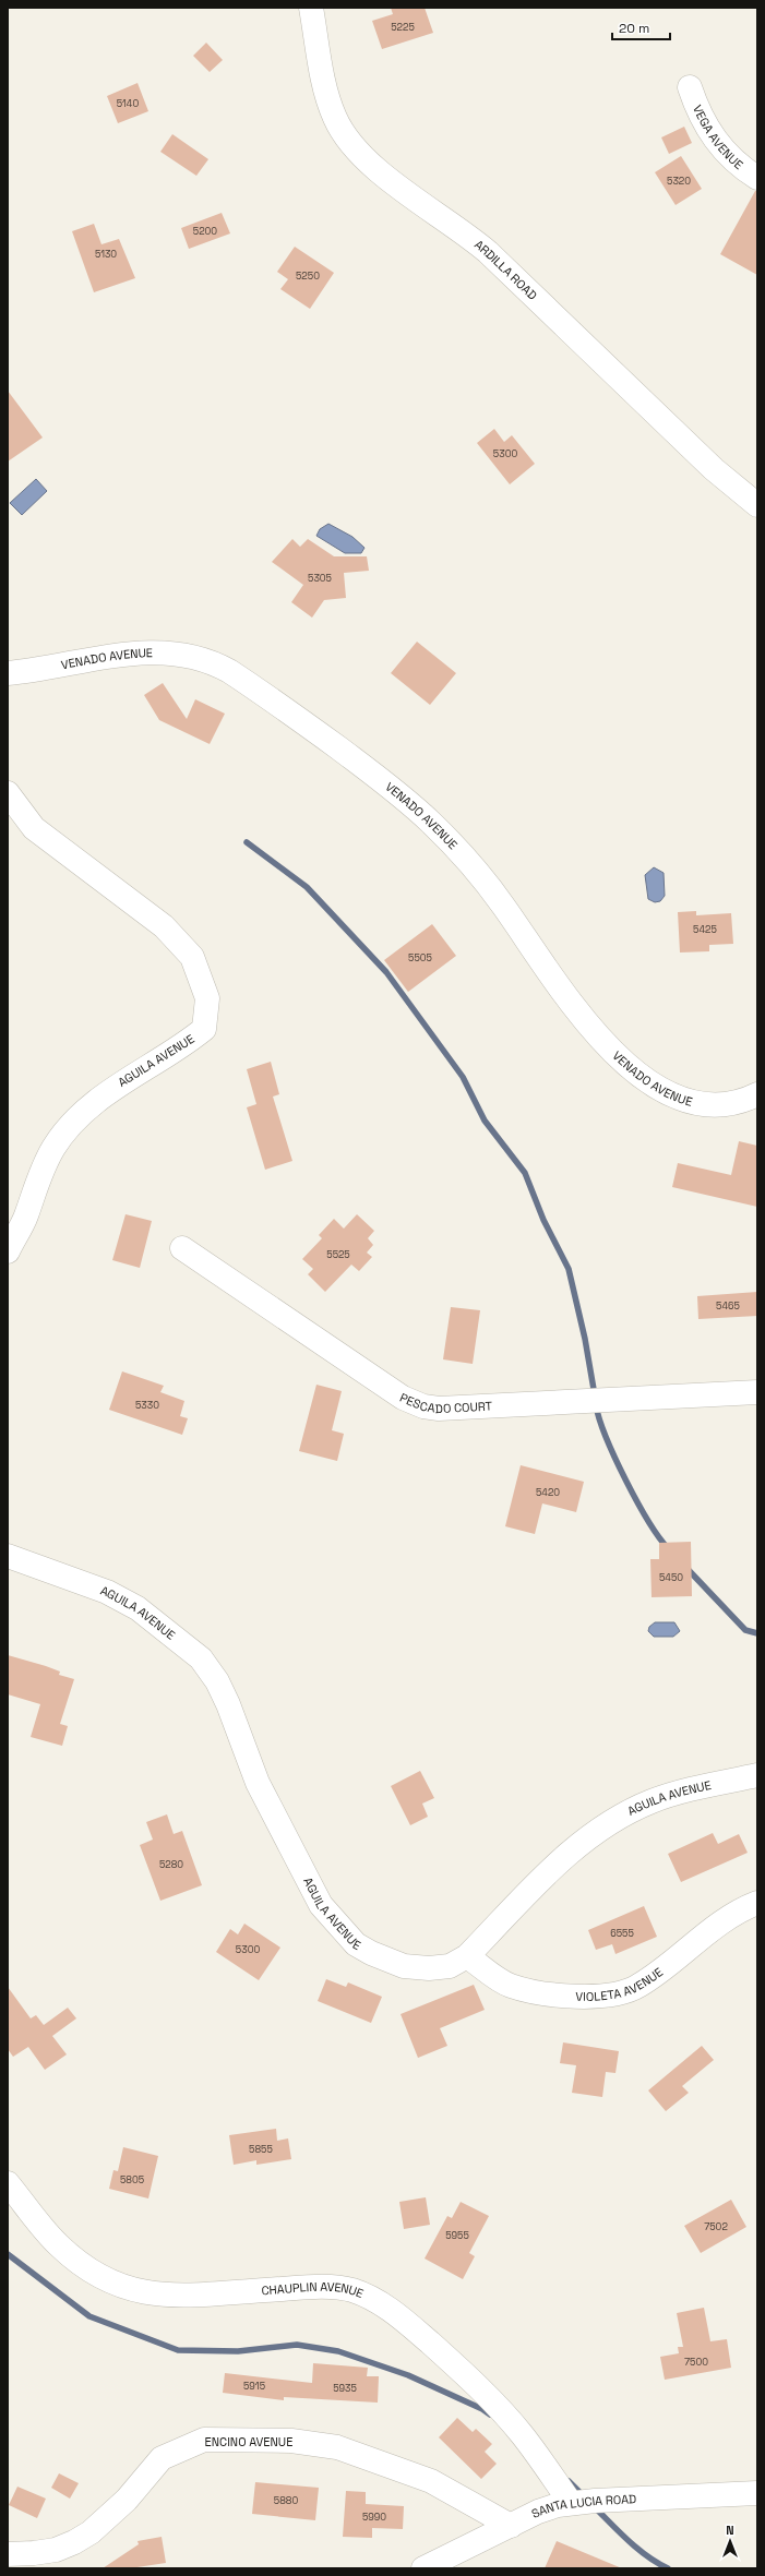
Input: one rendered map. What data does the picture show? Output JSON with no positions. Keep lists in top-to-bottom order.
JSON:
{
  "streets": {
    "street": [
      "VEGA AVENUE",
      "ARDILLA ROAD",
      "VENADO AVENUE",
      "AGUILA AVENUE",
      "PESCADO COURT",
      "VIOLETA AVENUE",
      "CHAUPLIN AVENUE",
      "ENCINO AVENUE",
      "SANTA LUCIA ROAD"
    ]
  },
  "crossings": [
    ["AGUILA AVENUE", "VIOLETA AVENUE"],
    ["CHAUPLIN AVENUE", "SANTA LUCIA ROAD"],
    ["ENCINO AVENUE", "SANTA LUCIA ROAD"]
  ],
  "house_numbers": [
    "5225",
    "5140",
    "5320",
    "5200",
    "5130",
    "5250",
    "5300",
    "5305",
    "5425",
    "5505",
    "5525",
    "5465",
    "5330",
    "5420",
    "5450",
    "5280",
    "6555",
    "5300",
    "5855",
    "5805",
    "7502",
    "5955",
    "7500",
    "5915",
    "5935",
    "5880",
    "5990"
  ],
  "scale_bar": "20 m",
  "north": "top"
}
